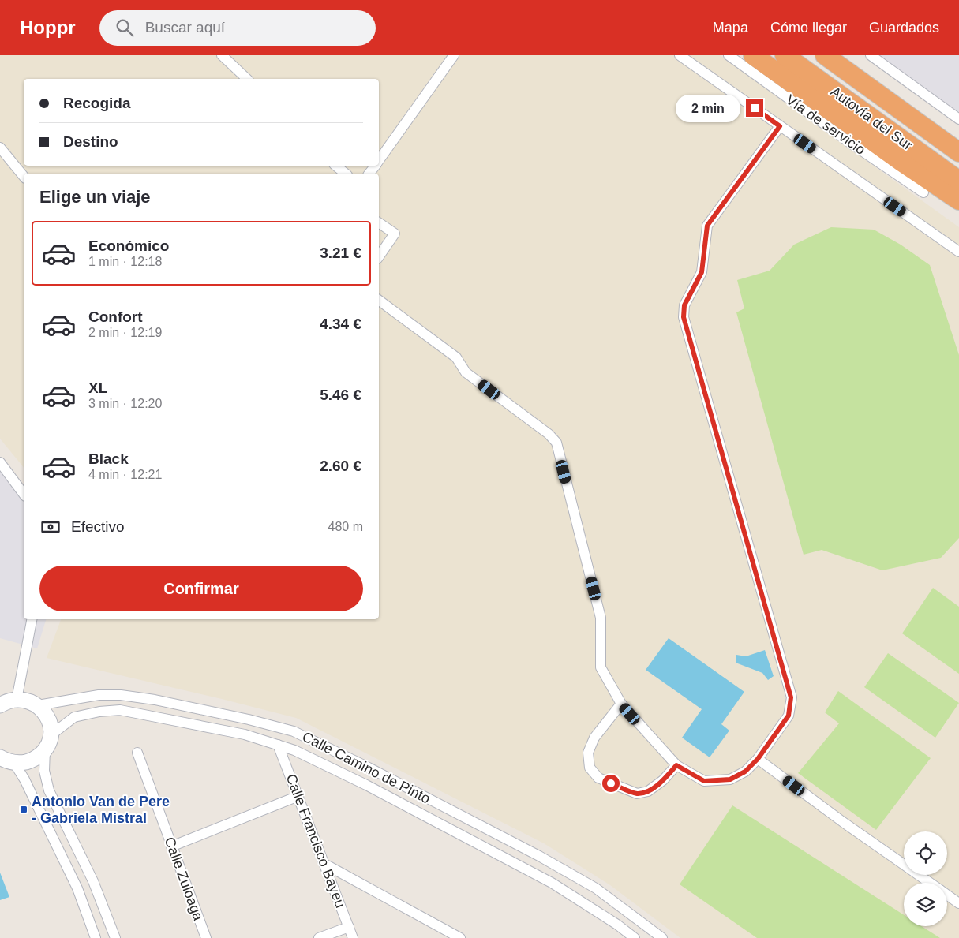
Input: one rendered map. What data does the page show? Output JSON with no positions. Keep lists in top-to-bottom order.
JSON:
{
  "streets": {
    "highway": ["Autovía del Sur"],
    "street": [
      "Vía de servicio",
      "Calle Camino de Pinto",
      "Calle Francisco Bayeu",
      "Calle Zuloaga"
    ]
  },
  "crossings": [
    ["Calle Camino de Pinto", "Calle Francisco Bayeu"]
  ],
  "places": {
    "transit": ["Antonio Van de Pere - Gabriela Mistral"]
  },
  "page": {
    "header": "Hoppr",
    "search": "Buscar aquí",
    "nav": ["Mapa", "Cómo llegar", "Guardados"],
    "banner": ["Recogida", "Destino"],
    "bubble": "2 min",
    "heading": "Elige un viaje",
    "list": [
      {
        "name": "Económico",
        "note": "1 min · 12:18",
        "value": "3.21 €"
      },
      {
        "name": "Confort",
        "note": "2 min · 12:19",
        "value": "4.34 €"
      },
      {
        "name": "XL",
        "note": "3 min · 12:20",
        "value": "5.46 €"
      },
      {
        "name": "Black",
        "note": "4 min · 12:21",
        "value": "2.60 €"
      }
    ],
    "pay": ["Efectivo", "480 m"],
    "buttons": "Confirmar"
  }
}
